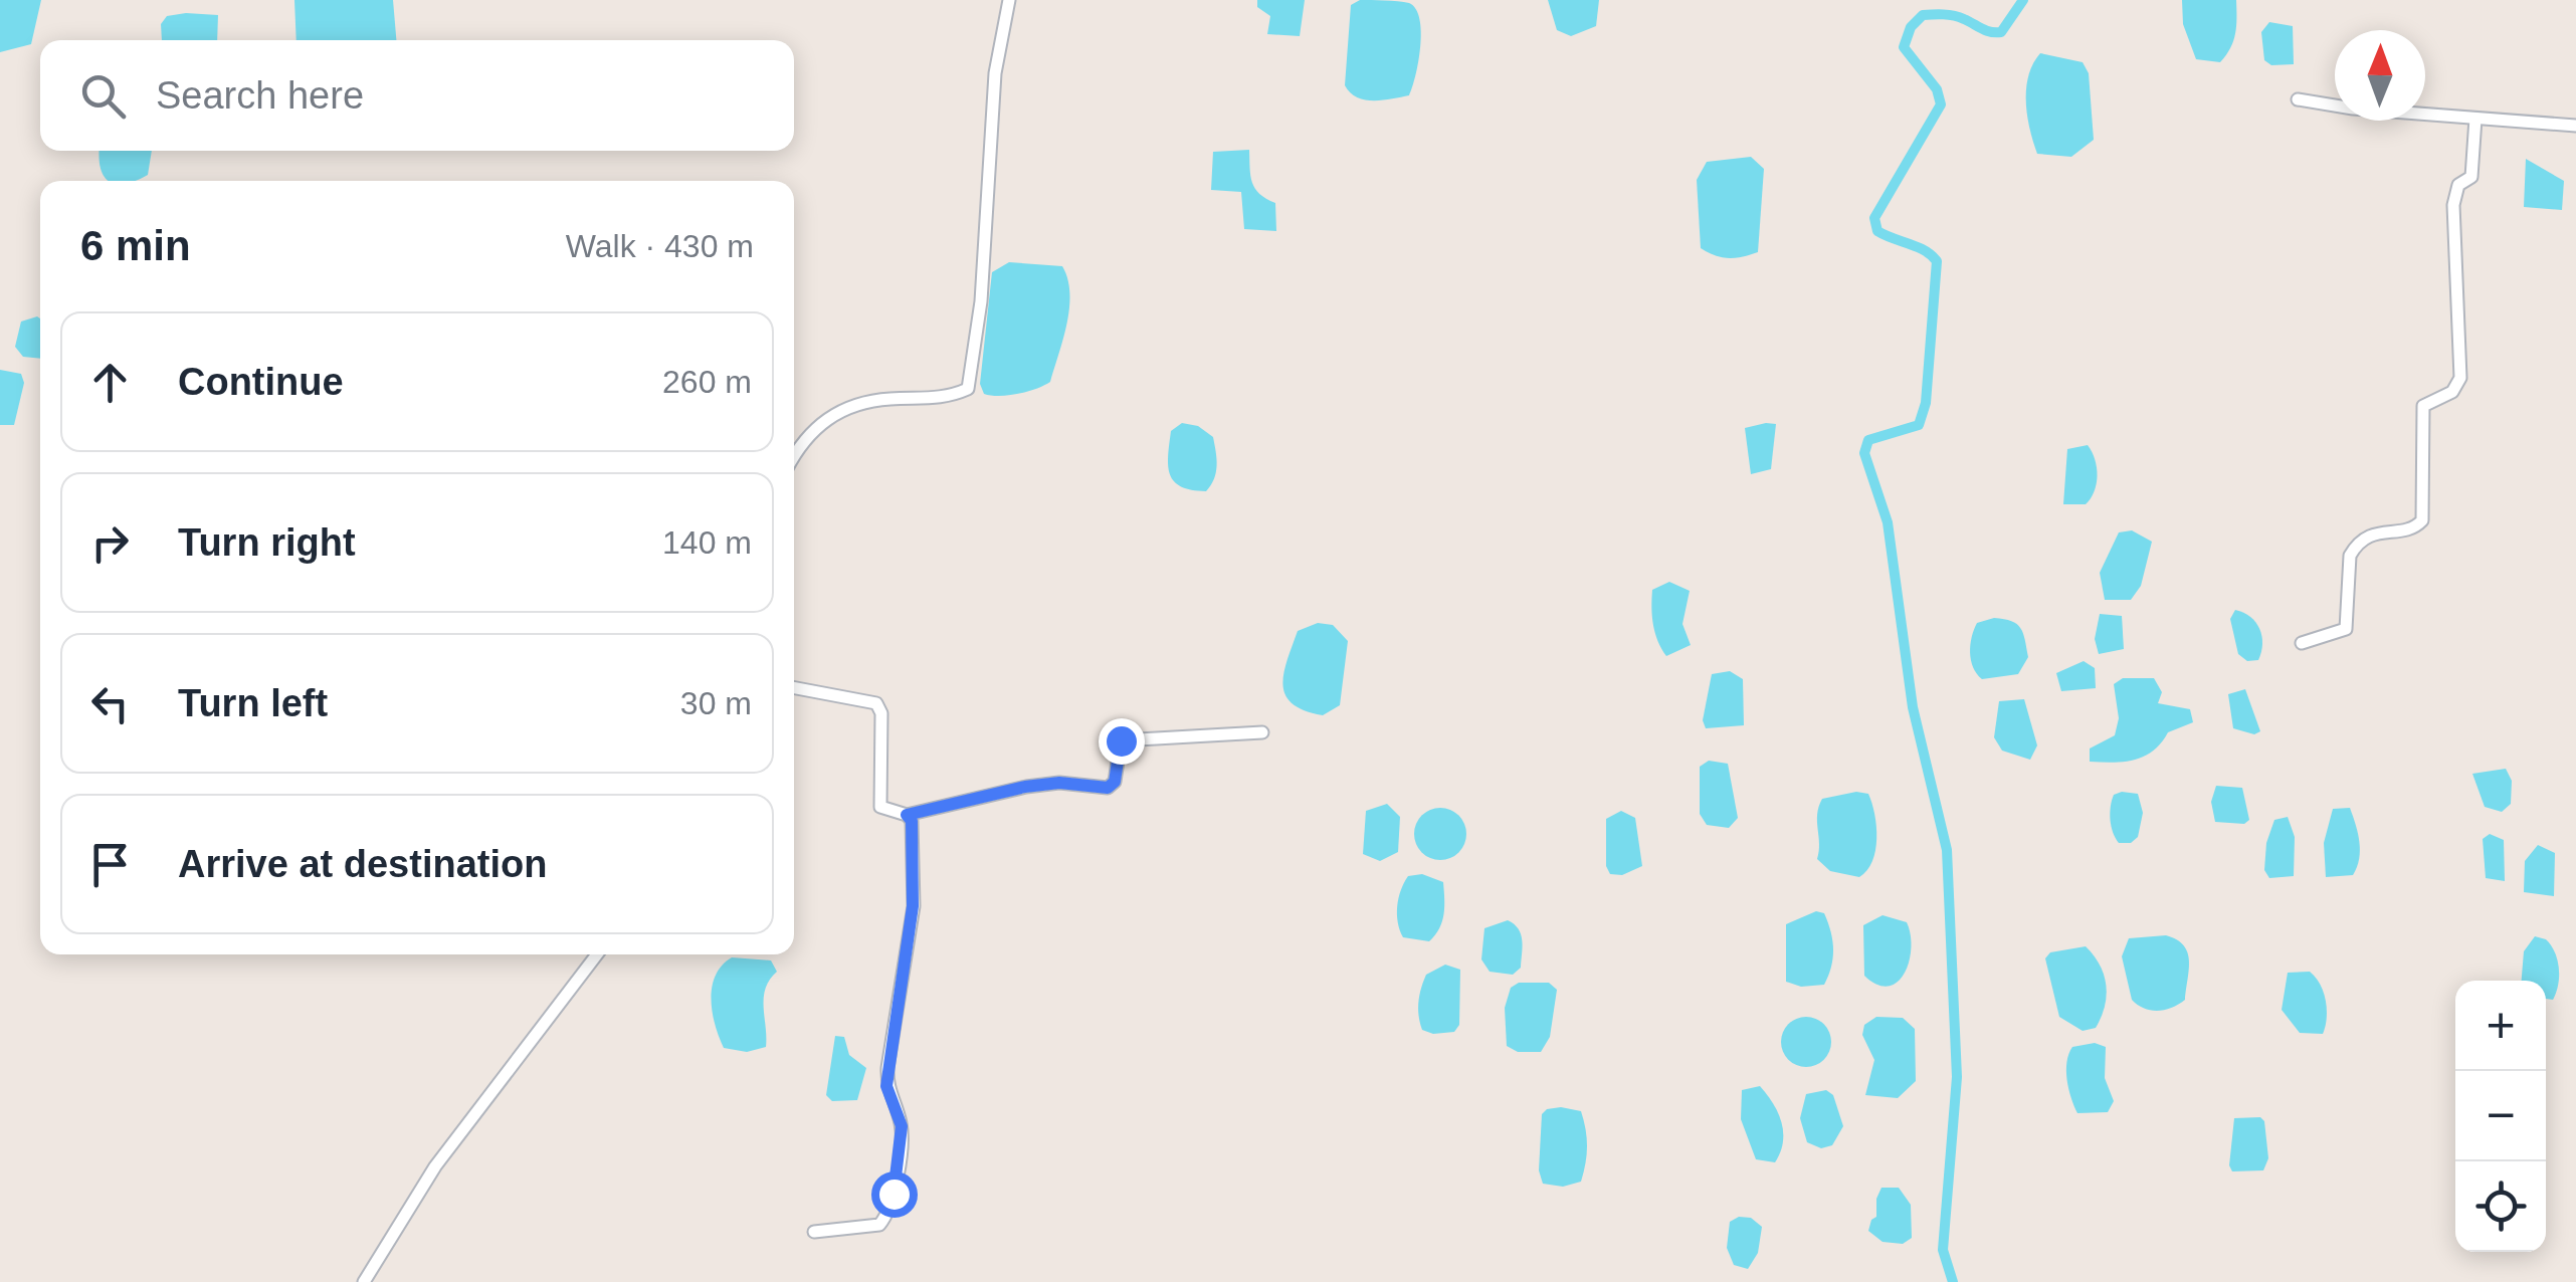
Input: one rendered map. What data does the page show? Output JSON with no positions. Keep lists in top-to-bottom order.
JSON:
{
  "north": "top",
  "page": {
    "search": "Search here",
    "heading": ["6 min", "Walk · 430 m"],
    "list": [
      ["Continue", "260 m"],
      ["Turn right", "140 m"],
      ["Turn left", "30 m"],
      "Arrive at destination"
    ],
    "map_buttons": ["+", "−"]
  }
}
